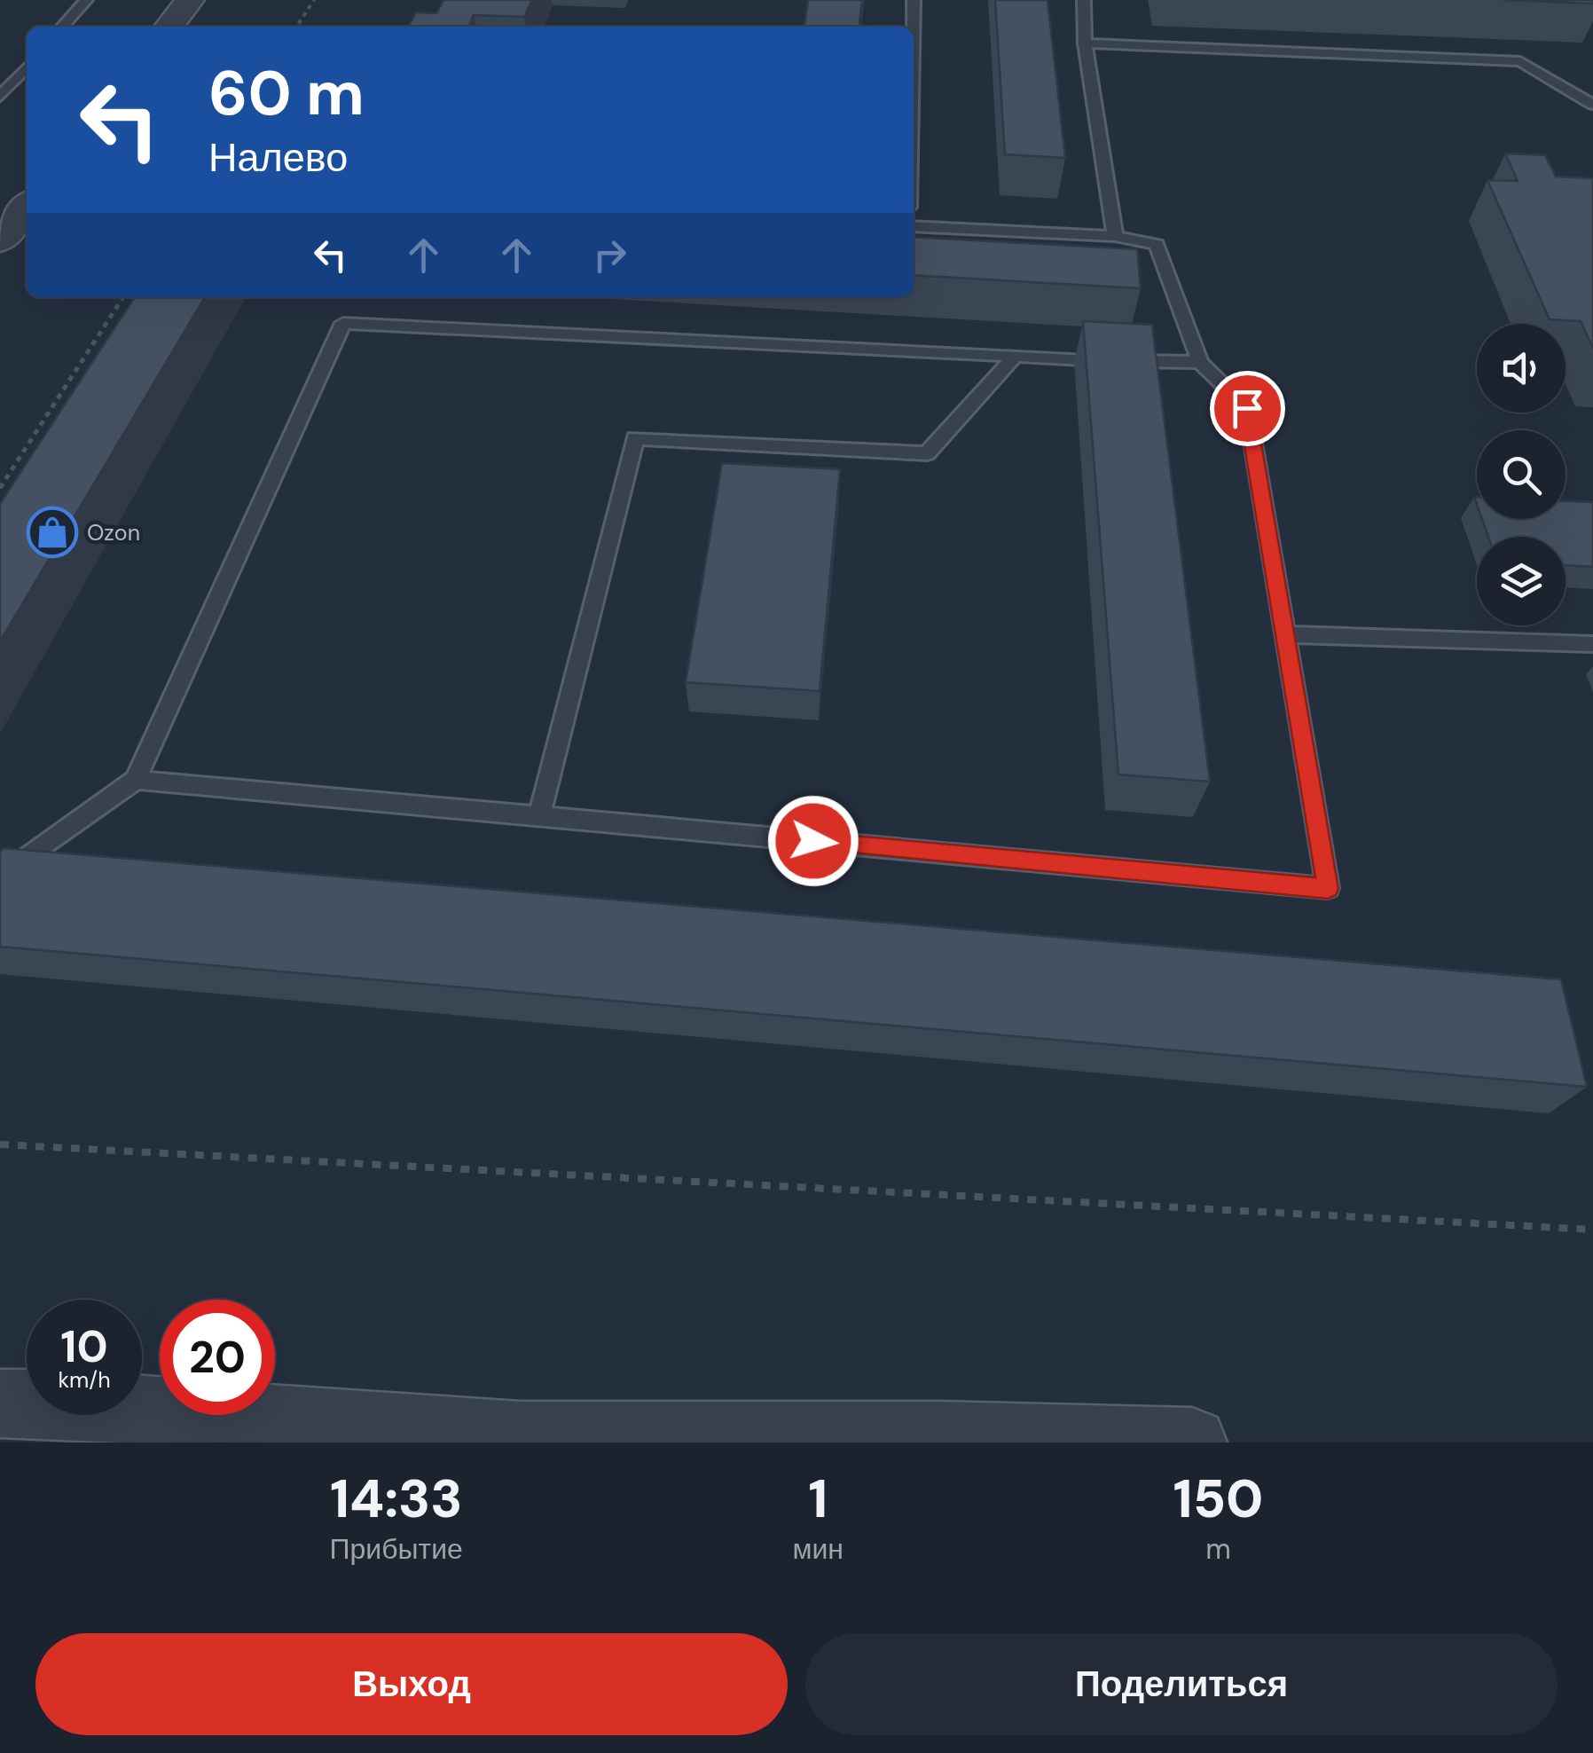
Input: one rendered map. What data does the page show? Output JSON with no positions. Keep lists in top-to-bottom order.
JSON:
{
  "places": {
    "shop": ["Ozon"]
  },
  "page": {
    "turn": ["60 m", "Налево"],
    "speed": "10 km/h",
    "limit": "20",
    "eta": [
      "14:33",
      "Прибытие",
      "1",
      "мин",
      "150",
      "m"
    ],
    "buttons": ["Выход", "Поделиться"]
  }
}
